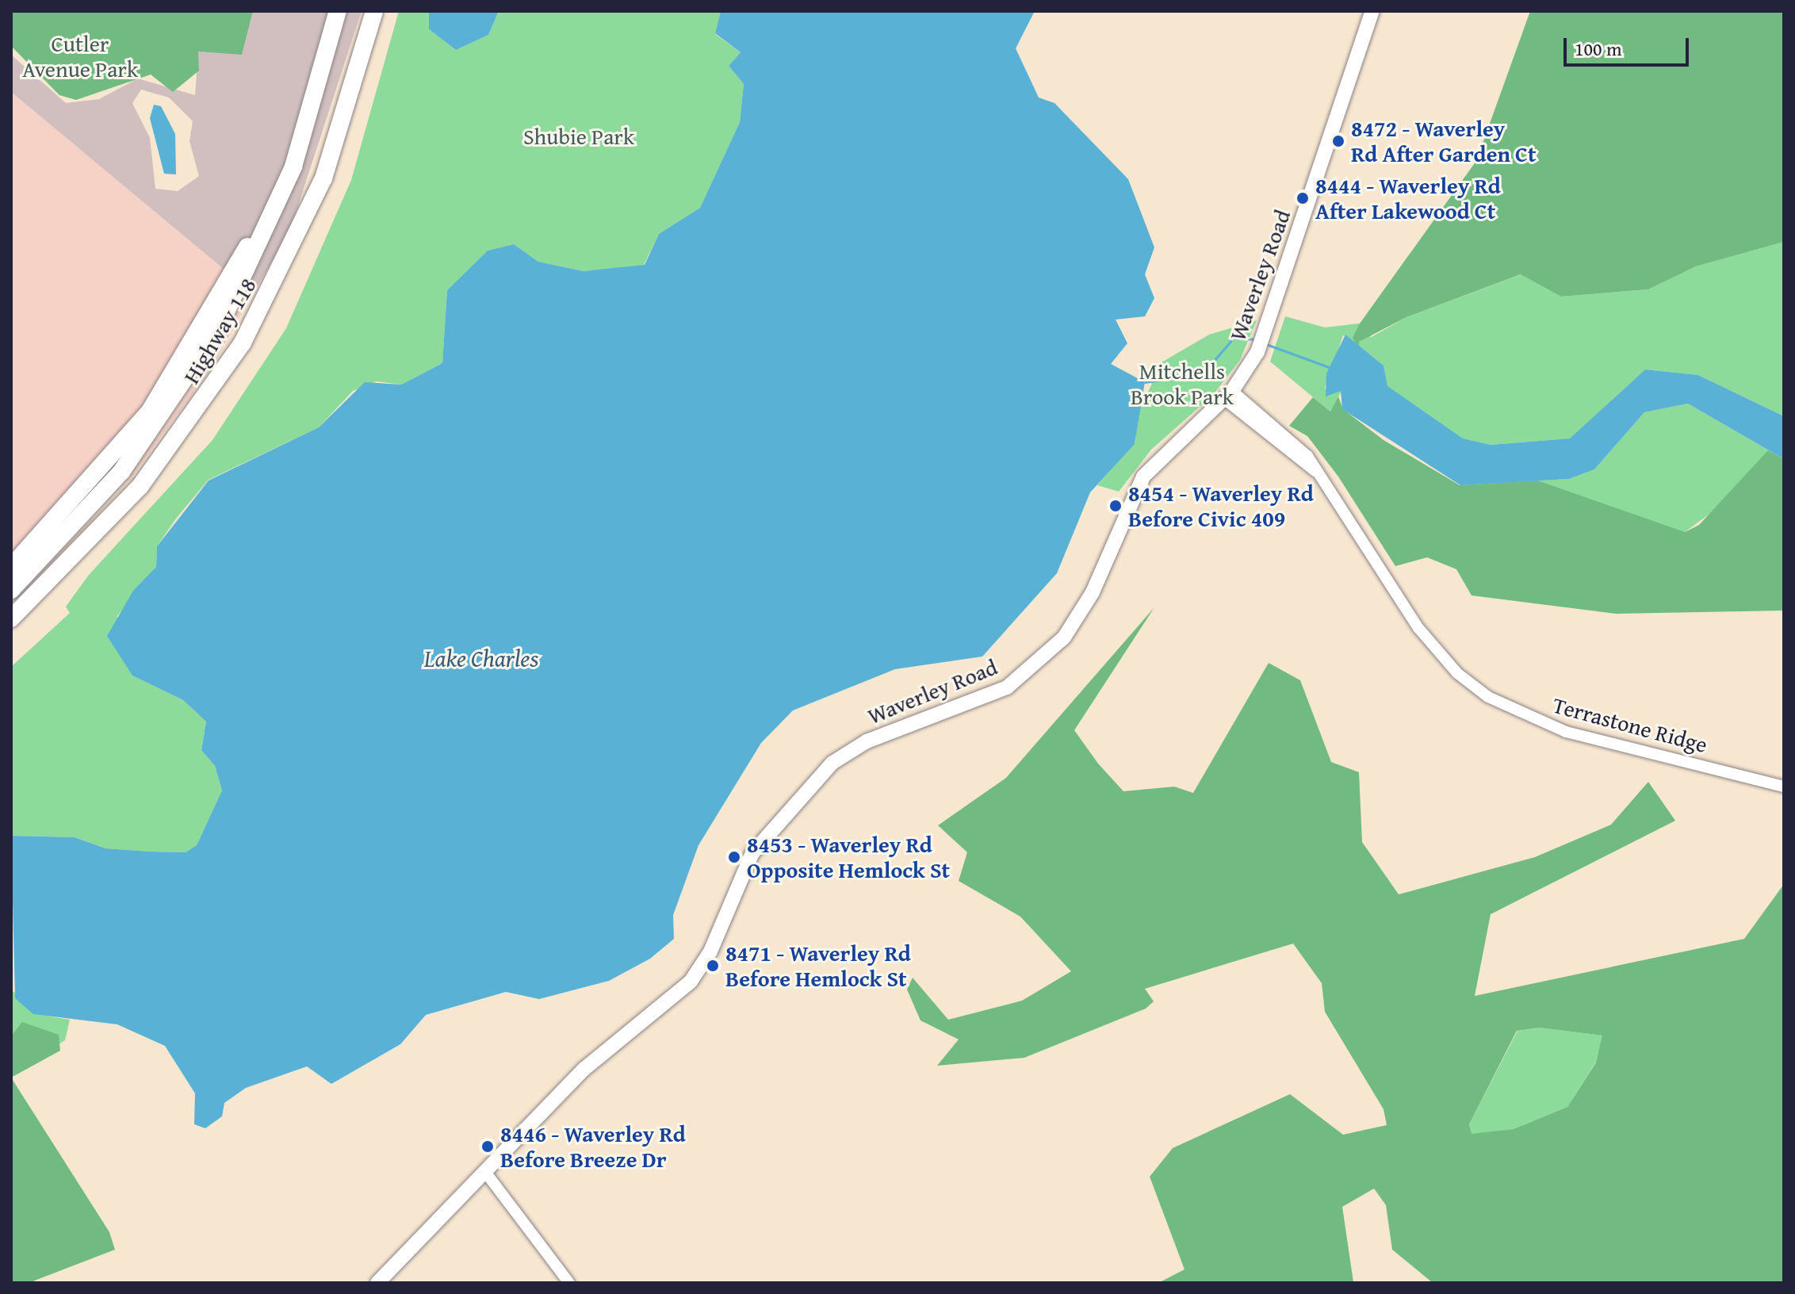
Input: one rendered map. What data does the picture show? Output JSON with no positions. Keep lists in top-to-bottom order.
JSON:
{
  "streets": {
    "highway": ["Highway 118"],
    "main road": ["Waverley Road"],
    "street": ["Terrastone Ridge"]
  },
  "crossings": [
    ["Waverley Road", "Terrastone Ridge"]
  ],
  "water": ["Lake Charles"],
  "parks": ["Cutler Avenue Park", "Shubie Park", "Mitchells Brook Park"],
  "places": [
    "8472 - Waverley Rd After Garden Ct",
    "8444 - Waverley Rd After Lakewood Ct",
    "8454 - Waverley Rd Before Civic 409",
    "8453 - Waverley Rd Opposite Hemlock St",
    "8471 - Waverley Rd Before Hemlock St",
    "8446 - Waverley Rd Before Breeze Dr"
  ],
  "scale_bar": "100 m"
}
